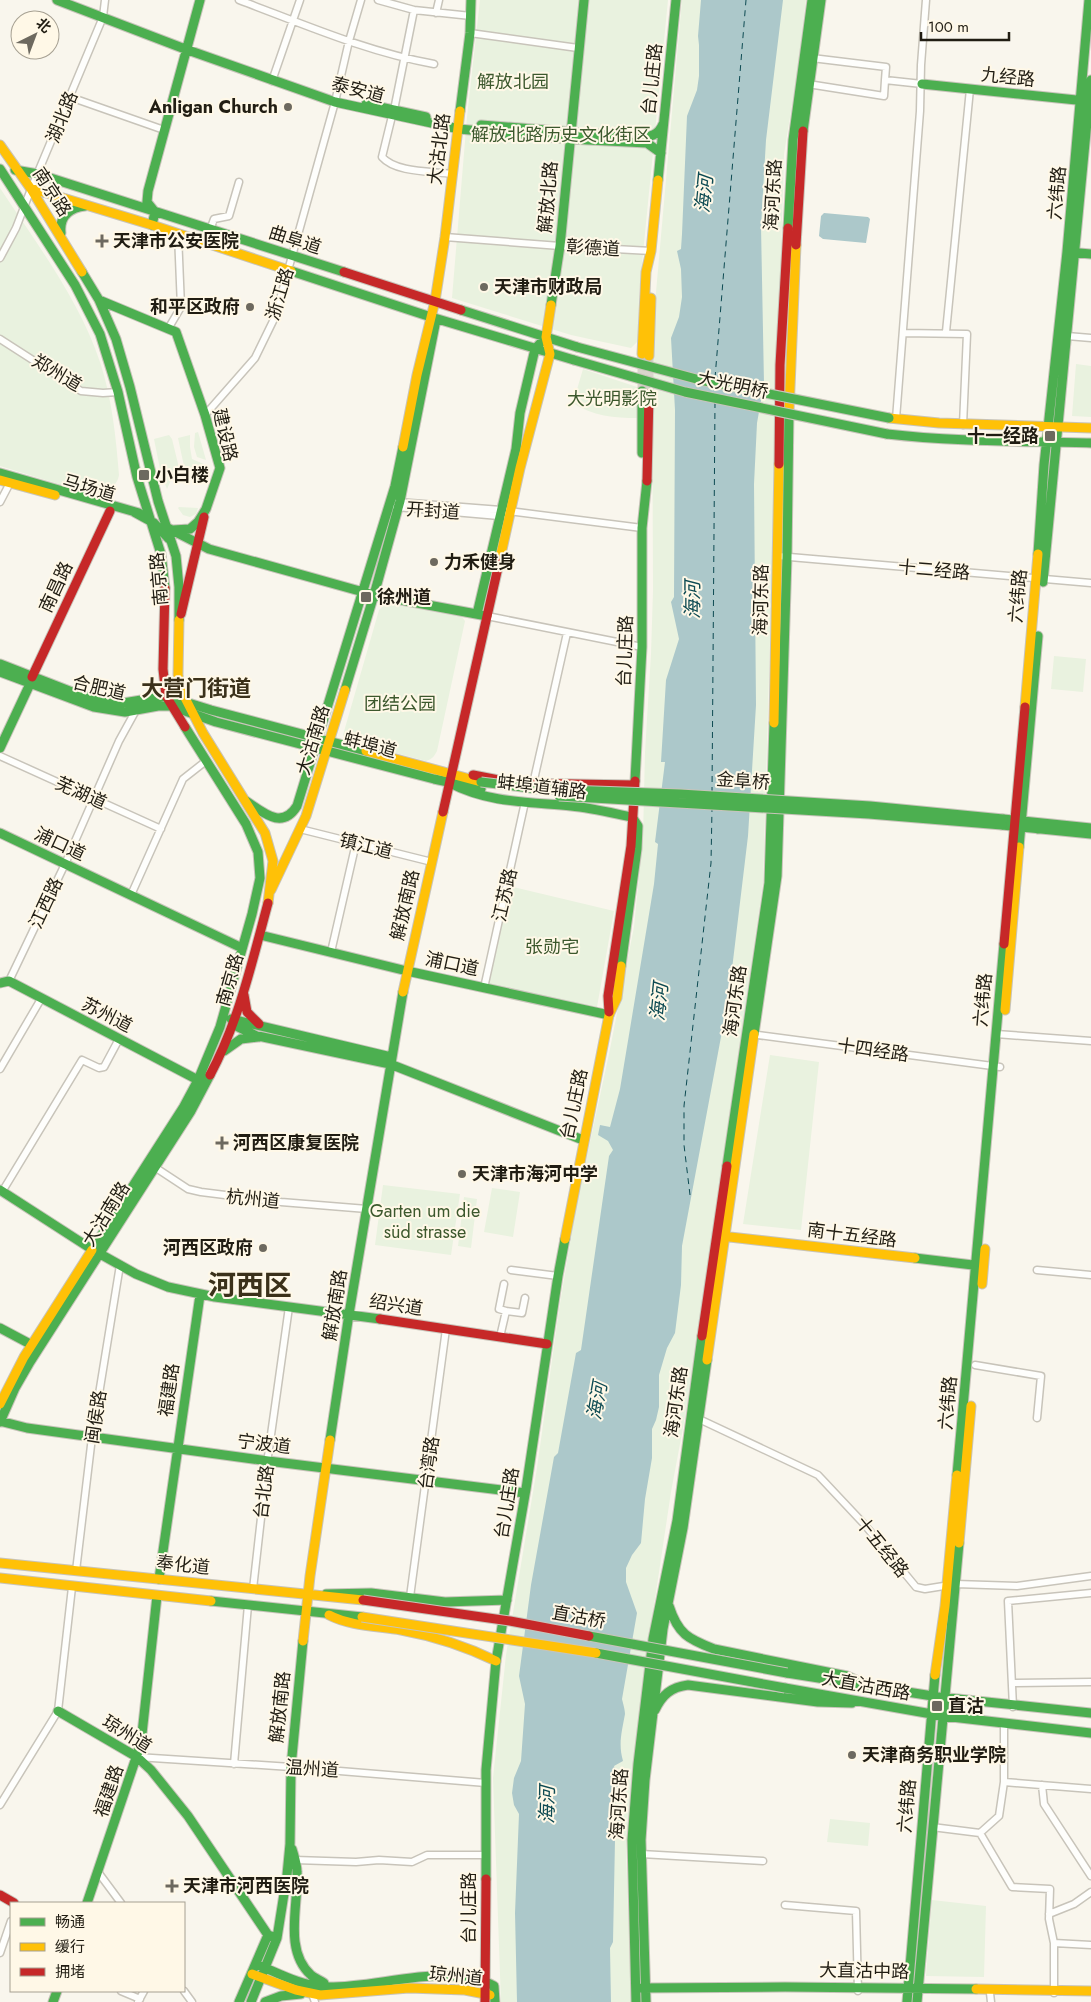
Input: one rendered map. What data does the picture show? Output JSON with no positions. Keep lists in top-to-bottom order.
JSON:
{
  "streets": {
    "main road": [
      "九经路",
      "台儿庄路",
      "泰安道",
      "大沽北路",
      "南京路",
      "六纬路",
      "海河东路",
      "解放北路",
      "曲阜道",
      "大光明桥",
      "建设路",
      "马场道",
      "南昌路",
      "合肥道",
      "大沽南路",
      "蚌埠道",
      "金阜桥",
      "蚌埠道辅路",
      "浦口道",
      "解放南路",
      "苏州道",
      "南十五经路",
      "绍兴道",
      "福建路",
      "宁波道",
      "奉化道",
      "直沽桥",
      "大直沽西路",
      "琼州道",
      "大直沽中路"
    ],
    "street": [
      "湖北路",
      "彰德道",
      "浙江路",
      "郑州道",
      "开封道",
      "十二经路",
      "芜湖道",
      "镇江道",
      "江苏路",
      "江西路",
      "十四经路",
      "杭州道",
      "闽侯路",
      "台湾路",
      "台北路",
      "十五经路",
      "温州道"
    ]
  },
  "crossings": [
    ["九经路", "六纬路"],
    ["台儿庄路", "泰安道"],
    ["台儿庄路", "南京路"],
    ["台儿庄路", "彰德道"],
    ["台儿庄路", "开封道"],
    ["台儿庄路", "蚌埠道"],
    ["台儿庄路", "蚌埠道辅路"],
    ["台儿庄路", "浦口道"],
    ["台儿庄路", "绍兴道"],
    ["台儿庄路", "宁波道"],
    ["台儿庄路", "琼州道"],
    ["台儿庄路", "温州道"],
    ["泰安道", "湖北路"],
    ["泰安道", "大沽北路"],
    ["泰安道", "解放北路"],
    ["泰安道", "浙江路"],
    ["湖北路", "南京路"],
    ["湖北路", "曲阜道"],
    ["大沽北路", "曲阜道"],
    ["大沽北路", "彰德道"],
    ["大沽北路", "开封道"],
    ["大沽北路", "大沽南路"],
    ["南京路", "曲阜道"],
    ["南京路", "郑州道"],
    ["南京路", "建设路"],
    ["南京路", "马场道"],
    ["南京路", "合肥道"],
    ["南京路", "大沽南路"],
    ["南京路", "蚌埠道"],
    ["南京路", "浦口道"],
    ["南京路", "解放南路"],
    ["六纬路", "大光明桥"],
    ["六纬路", "十二经路"],
    ["六纬路", "金阜桥"],
    ["六纬路", "十四经路"],
    ["六纬路", "南十五经路"],
    ["六纬路", "十五经路"],
    ["六纬路", "大直沽西路"],
    ["六纬路", "大直沽中路"],
    ["海河东路", "十二经路"],
    ["海河东路", "十四经路"],
    ["海河东路", "南十五经路"],
    ["海河东路", "十五经路"],
    ["海河东路", "大直沽中路"],
    ["解放北路", "曲阜道"],
    ["解放北路", "彰德道"],
    ["解放北路", "开封道"],
    ["解放北路", "解放南路"],
    ["曲阜道", "浙江路"],
    ["曲阜道", "大光明桥"],
    ["浙江路", "建设路"],
    ["马场道", "南昌路"],
    ["南昌路", "合肥道"],
    ["合肥道", "蚌埠道"],
    ["合肥道", "江西路"],
    ["大沽南路", "蚌埠道"],
    ["大沽南路", "镇江道"],
    ["大沽南路", "苏州道"],
    ["大沽南路", "杭州道"],
    ["大沽南路", "绍兴道"],
    ["大沽南路", "宁波道"],
    ["蚌埠道", "金阜桥"],
    ["蚌埠道", "蚌埠道辅路"],
    ["蚌埠道", "解放南路"],
    ["蚌埠道辅路", "江苏路"],
    ["蚌埠道辅路", "解放南路"],
    ["芜湖道", "江西路"],
    ["浦口道", "江苏路"],
    ["浦口道", "江西路"],
    ["浦口道", "解放南路"],
    ["镇江道", "解放南路"],
    ["江西路", "苏州道"],
    ["解放南路", "杭州道"],
    ["解放南路", "绍兴道"],
    ["解放南路", "宁波道"],
    ["解放南路", "奉化道"],
    ["解放南路", "琼州道"],
    ["解放南路", "温州道"],
    ["绍兴道", "福建路"],
    ["绍兴道", "闽侯路"],
    ["绍兴道", "台湾路"],
    ["绍兴道", "台北路"],
    ["福建路", "宁波道"],
    ["福建路", "奉化道"],
    ["福建路", "琼州道"],
    ["福建路", "温州道"],
    ["闽侯路", "宁波道"],
    ["闽侯路", "奉化道"],
    ["宁波道", "台湾路"],
    ["宁波道", "台北路"],
    ["台北路", "奉化道"],
    ["奉化道", "直沽桥"],
    ["直沽桥", "大直沽西路"],
    ["琼州道", "温州道"]
  ],
  "districts": ["大营门街道", "河西区"],
  "water": ["海河"],
  "parks": [
    "解放北园",
    "解放北路历史文化街区",
    "大光明影院",
    "团结公园",
    "张勋宅",
    "Garten um die süd strasse"
  ],
  "places": {
    "other": [
      "Anligan Church",
      "天津市财政局",
      "和平区政府",
      "力禾健身",
      "天津市海河中学",
      "河西区政府",
      "天津商务职业学院"
    ],
    "health": ["天津市公安医院", "河西区康复医院", "天津市河西医院"],
    "transit": [
      "十一经路",
      "小白楼",
      "徐州道",
      "直沽"
    ]
  },
  "legend": ["畅通", "缓行", "拥堵"],
  "scale_bar": "100 m",
  "north": "top right"
}
